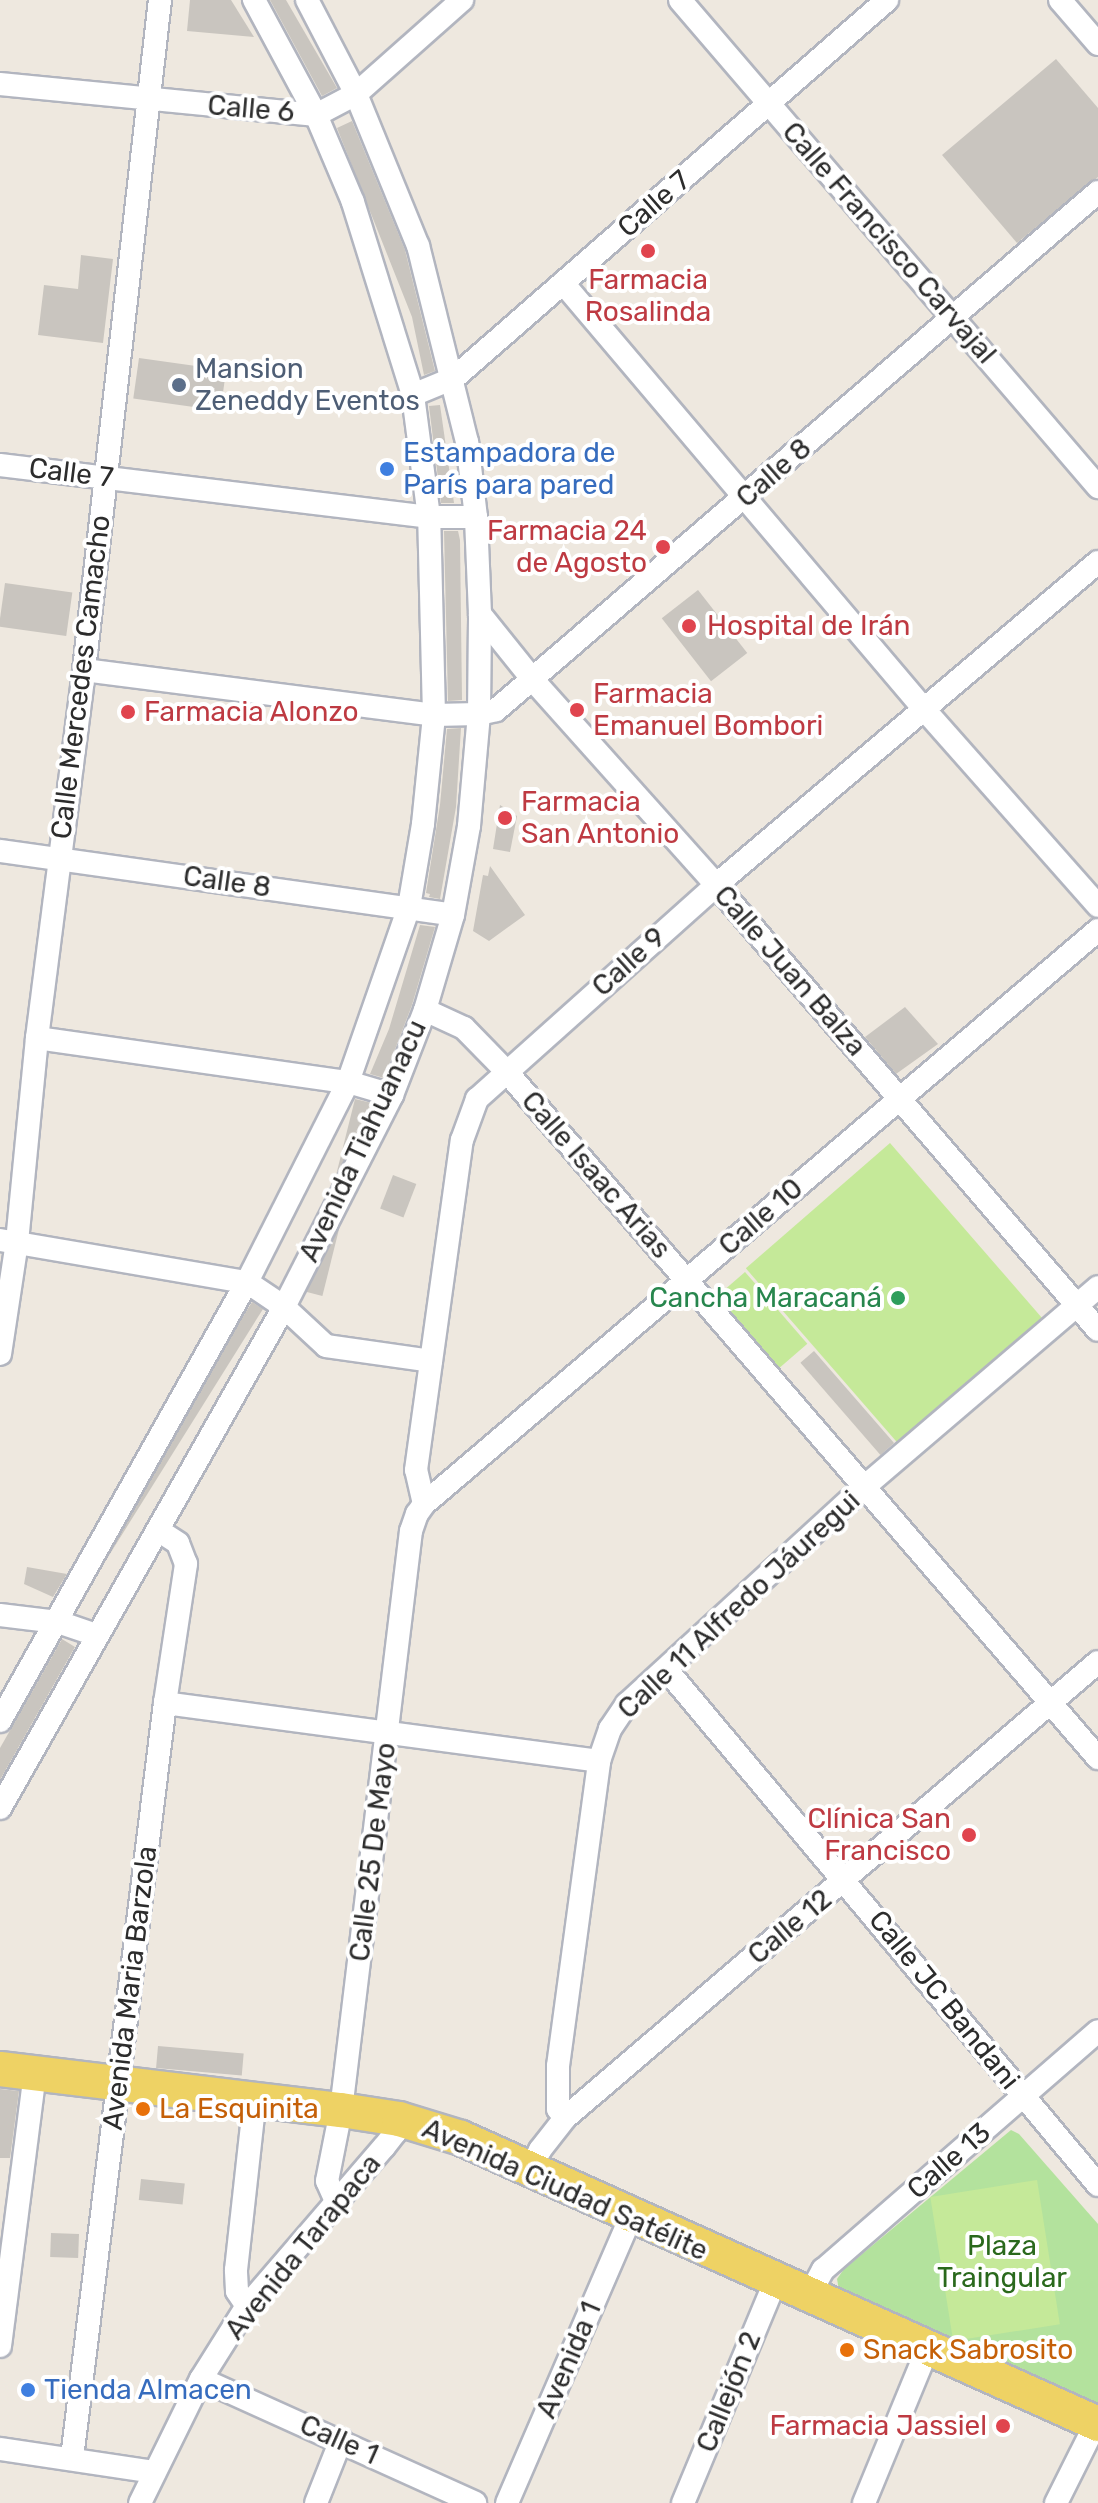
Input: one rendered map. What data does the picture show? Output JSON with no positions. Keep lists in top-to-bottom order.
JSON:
{
  "streets": {
    "main road": ["Avenida Ciudad Satélite"],
    "street": [
      "Calle 6",
      "Calle 7",
      "Calle Francisco Carvajal",
      "Calle 8",
      "Calle Mercedes Camacho",
      "Calle 9",
      "Calle Juan Balza",
      "Avenida Tiahuanacu",
      "Calle Isaac Arias",
      "Calle 10",
      "Calle 11 Alfredo Jáuregui",
      "Calle 25 De Mayo",
      "Calle 12",
      "Avenida Maria Barzola",
      "Calle JC Bandani",
      "Calle 13",
      "Avenida Tarapaca",
      "Avenida 1",
      "Callejón 2",
      "Calle 1"
    ]
  },
  "crossings": [
    ["Calle 6", "Calle Mercedes Camacho"],
    ["Calle 6", "Avenida Tiahuanacu"],
    ["Calle 7", "Calle Francisco Carvajal"],
    ["Calle 7", "Calle Mercedes Camacho"],
    ["Calle 7", "Avenida Tiahuanacu"],
    ["Calle Francisco Carvajal", "Calle 8"],
    ["Calle 8", "Calle Mercedes Camacho"],
    ["Calle 8", "Calle Juan Balza"],
    ["Calle 8", "Avenida Tiahuanacu"],
    ["Calle 9", "Calle Juan Balza"],
    ["Calle 9", "Calle Isaac Arias"],
    ["Calle 9", "Calle 10"],
    ["Calle 9", "Calle 25 De Mayo"],
    ["Calle Juan Balza", "Avenida Tiahuanacu"],
    ["Calle Juan Balza", "Calle 10"],
    ["Calle Juan Balza", "Calle 11 Alfredo Jáuregui"],
    ["Avenida Tiahuanacu", "Calle Isaac Arias"],
    ["Avenida Tiahuanacu", "Avenida Maria Barzola"],
    ["Calle Isaac Arias", "Calle 10"],
    ["Calle Isaac Arias", "Calle 11 Alfredo Jáuregui"],
    ["Calle Isaac Arias", "Calle 12"],
    ["Calle 10", "Calle 25 De Mayo"],
    ["Calle 11 Alfredo Jáuregui", "Calle 12"],
    ["Calle 11 Alfredo Jáuregui", "Calle JC Bandani"],
    ["Calle 25 De Mayo", "Avenida Ciudad Satélite"],
    ["Calle 25 De Mayo", "Avenida Tarapaca"],
    ["Calle 12", "Calle JC Bandani"],
    ["Calle 12", "Avenida Ciudad Satélite"],
    ["Avenida Maria Barzola", "Avenida Ciudad Satélite"],
    ["Calle JC Bandani", "Calle 13"],
    ["Calle 13", "Avenida Ciudad Satélite"],
    ["Avenida Ciudad Satélite", "Avenida Tarapaca"],
    ["Avenida Ciudad Satélite", "Avenida 1"],
    ["Avenida Ciudad Satélite", "Callejón 2"],
    ["Avenida Tarapaca", "Calle 1"]
  ],
  "parks": ["Plaza Traingular"],
  "places": [
    "Farmacia Rosalinda",
    "Mansion Zeneddy Eventos",
    "Estampadora de París para pared",
    "Farmacia 24 de Agosto",
    "Hospital de Irán",
    "Farmacia Emanuel Bombori",
    "Farmacia Alonzo",
    "Farmacia San Antonio",
    "Cancha Maracaná",
    "Clínica San Francisco",
    "La Esquinita",
    "Snack Sabrosito",
    "Tienda Almacen",
    "Farmacia Jassiel"
  ]
}
